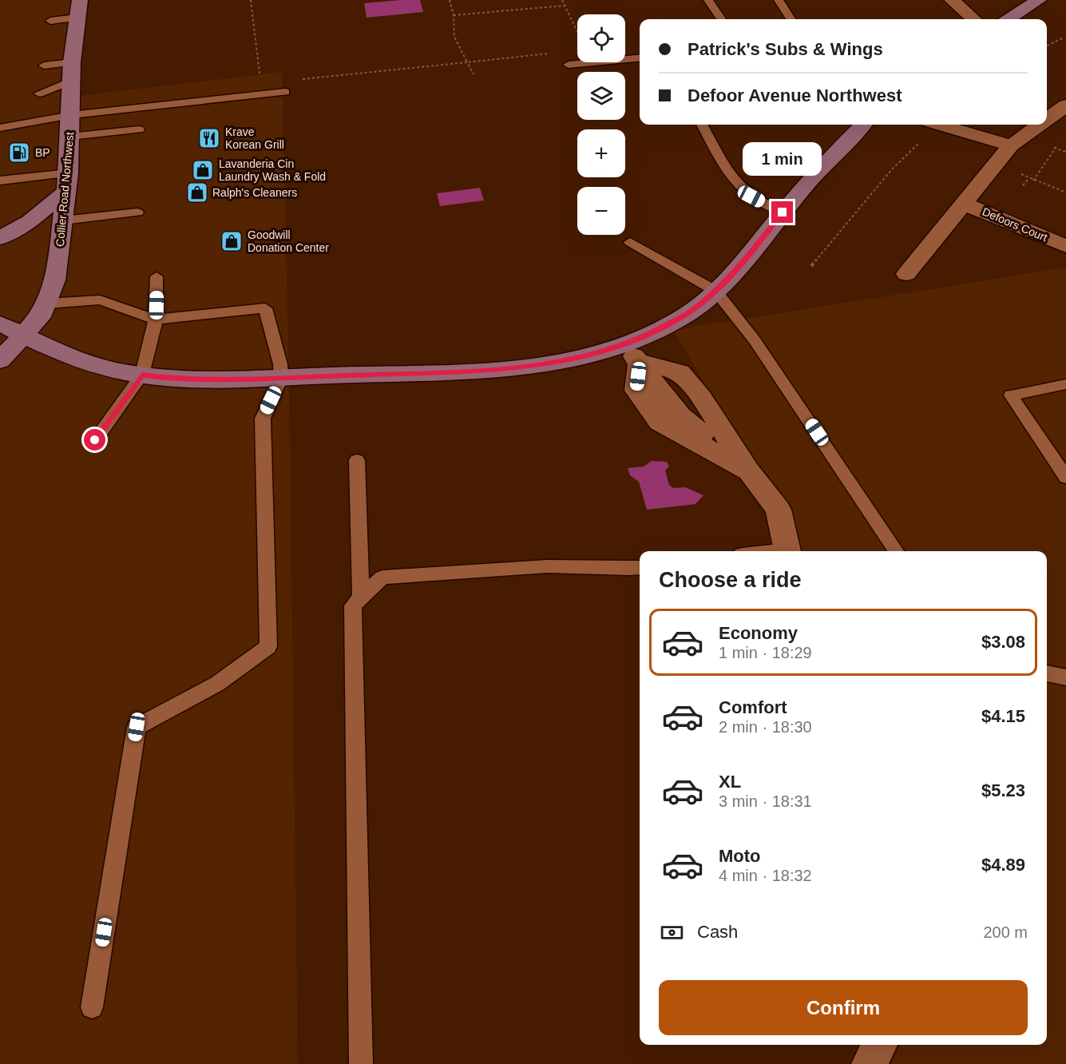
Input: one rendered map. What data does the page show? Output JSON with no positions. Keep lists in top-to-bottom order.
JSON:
{
  "streets": {
    "street": ["Collier Road Northwest", "Defoors Court"]
  },
  "places": {
    "restaurant": ["Krave Korean Grill"],
    "fuel station": ["BP"],
    "shop": ["Lavanderia Cin Laundry Wash & Fold", "Ralph's Cleaners", "Goodwill Donation Center"]
  },
  "page": {
    "map_buttons": ["+", "−"],
    "banner": ["Patrick's Subs & Wings", "Defoor Avenue Northwest"],
    "bubble": "1 min",
    "heading": "Choose a ride",
    "list": [
      {
        "name": "Economy",
        "note": "1 min · 18:29",
        "value": "$3.08"
      },
      {
        "name": "Comfort",
        "note": "2 min · 18:30",
        "value": "$4.15"
      },
      {
        "name": "XL",
        "note": "3 min · 18:31",
        "value": "$5.23"
      },
      {
        "name": "Moto",
        "note": "4 min · 18:32",
        "value": "$4.89"
      }
    ],
    "pay": ["Cash", "200 m"],
    "buttons": "Confirm"
  }
}
